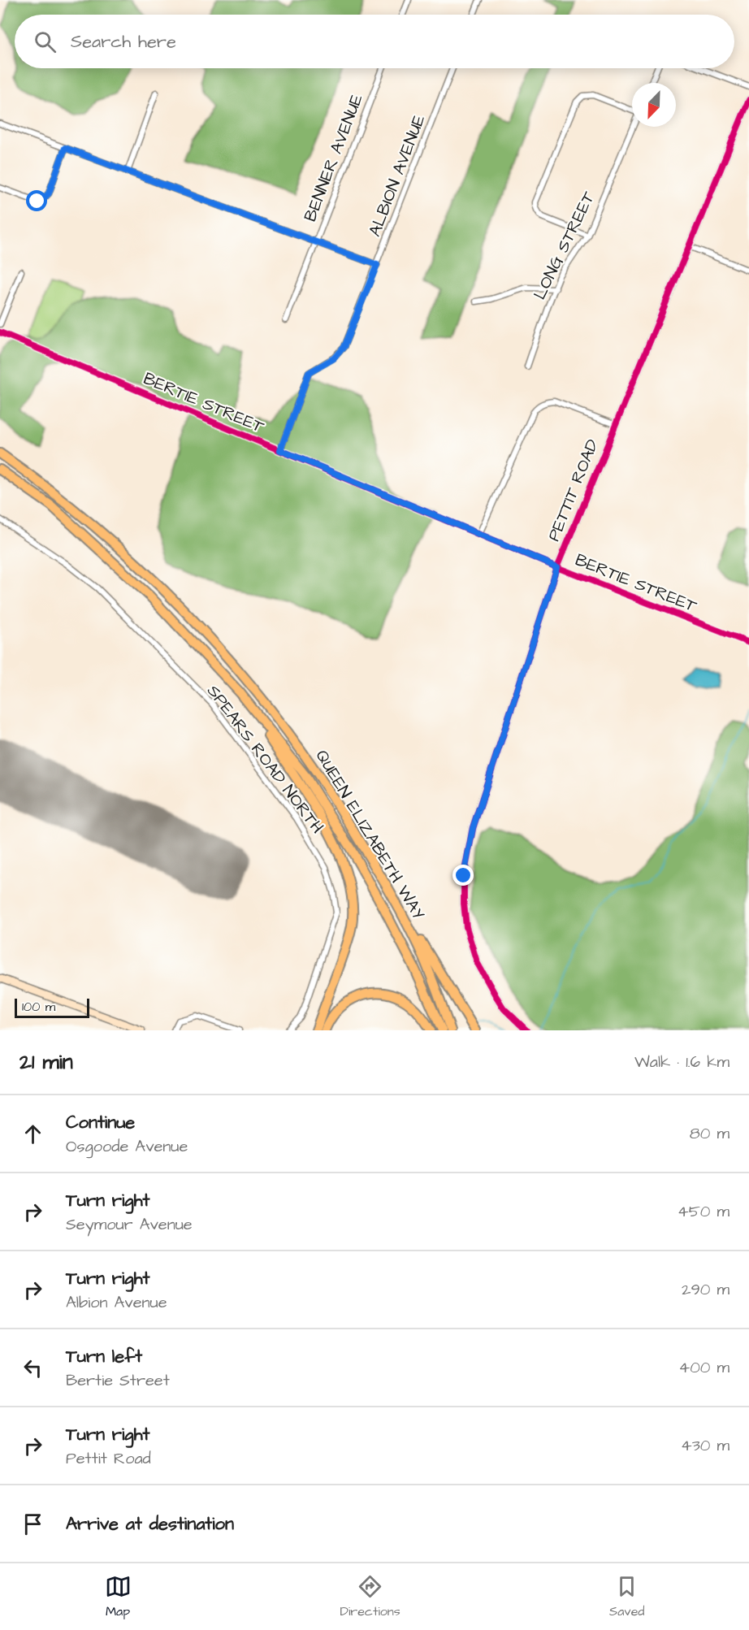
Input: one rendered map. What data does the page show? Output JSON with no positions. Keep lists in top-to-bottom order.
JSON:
{
  "streets": {
    "highway": ["QUEEN ELIZABETH WAY"],
    "street": [
      "BENNER AVENUE",
      "ALBION AVENUE",
      "LONG STREET",
      "BERTIE STREET",
      "PETTIT ROAD",
      "SPEARS ROAD NORTH"
    ]
  },
  "crossings": [
    ["ALBION AVENUE", "BERTIE STREET"],
    ["BERTIE STREET", "PETTIT ROAD"]
  ],
  "scale_bar": "100 m",
  "north": "bottom left",
  "page": {
    "search": "Search here",
    "scale": "100 m",
    "heading": ["21 min", "Walk · 1.6 km"],
    "list": [
      ["Continue", "Osgoode Avenue", "80 m"],
      ["Turn right", "Seymour Avenue", "450 m"],
      ["Turn right", "Albion Avenue", "290 m"],
      ["Turn left", "Bertie Street", "400 m"],
      ["Turn right", "Pettit Road", "430 m"],
      "Arrive at destination"
    ],
    "nav": ["Map", "Directions", "Saved"]
  }
}
